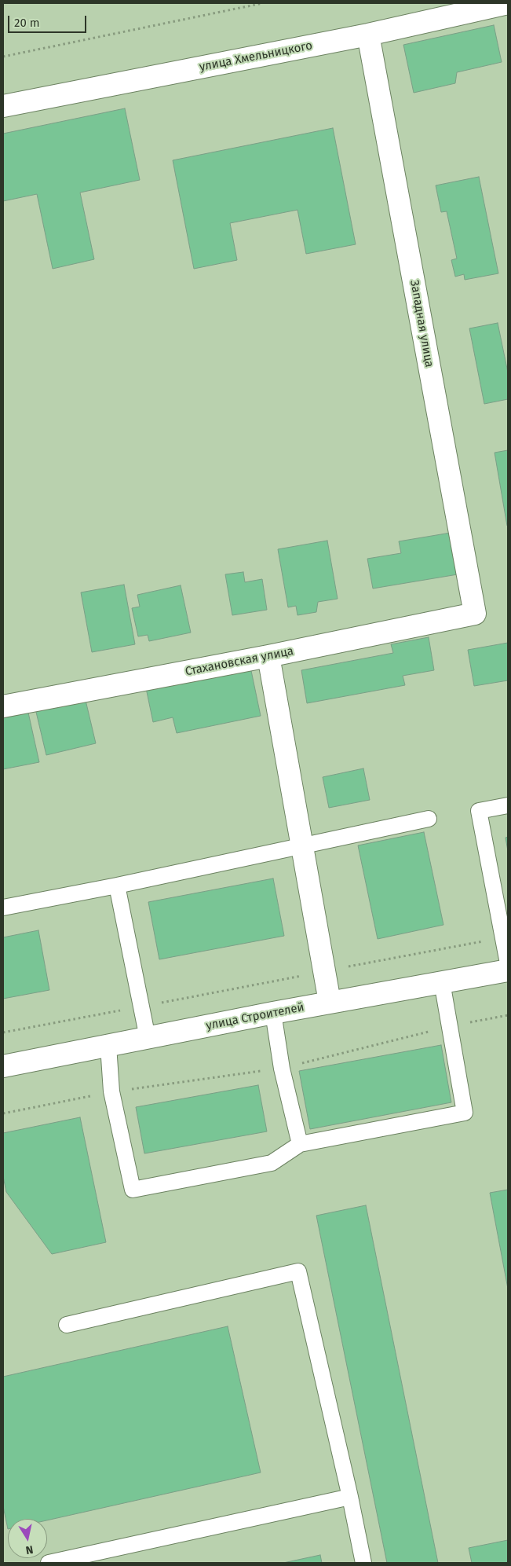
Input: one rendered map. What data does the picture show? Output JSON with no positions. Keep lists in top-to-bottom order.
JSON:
{
  "streets": {
    "street": [
      "улица Хмельницкого",
      "Западная улица",
      "Стахановская улица",
      "улица Строителей"
    ]
  },
  "crossings": [
    ["улица Хмельницкого", "Западная улица"],
    ["Западная улица", "Стахановская улица"]
  ],
  "scale_bar": "20 m",
  "north": "bottom"
}
